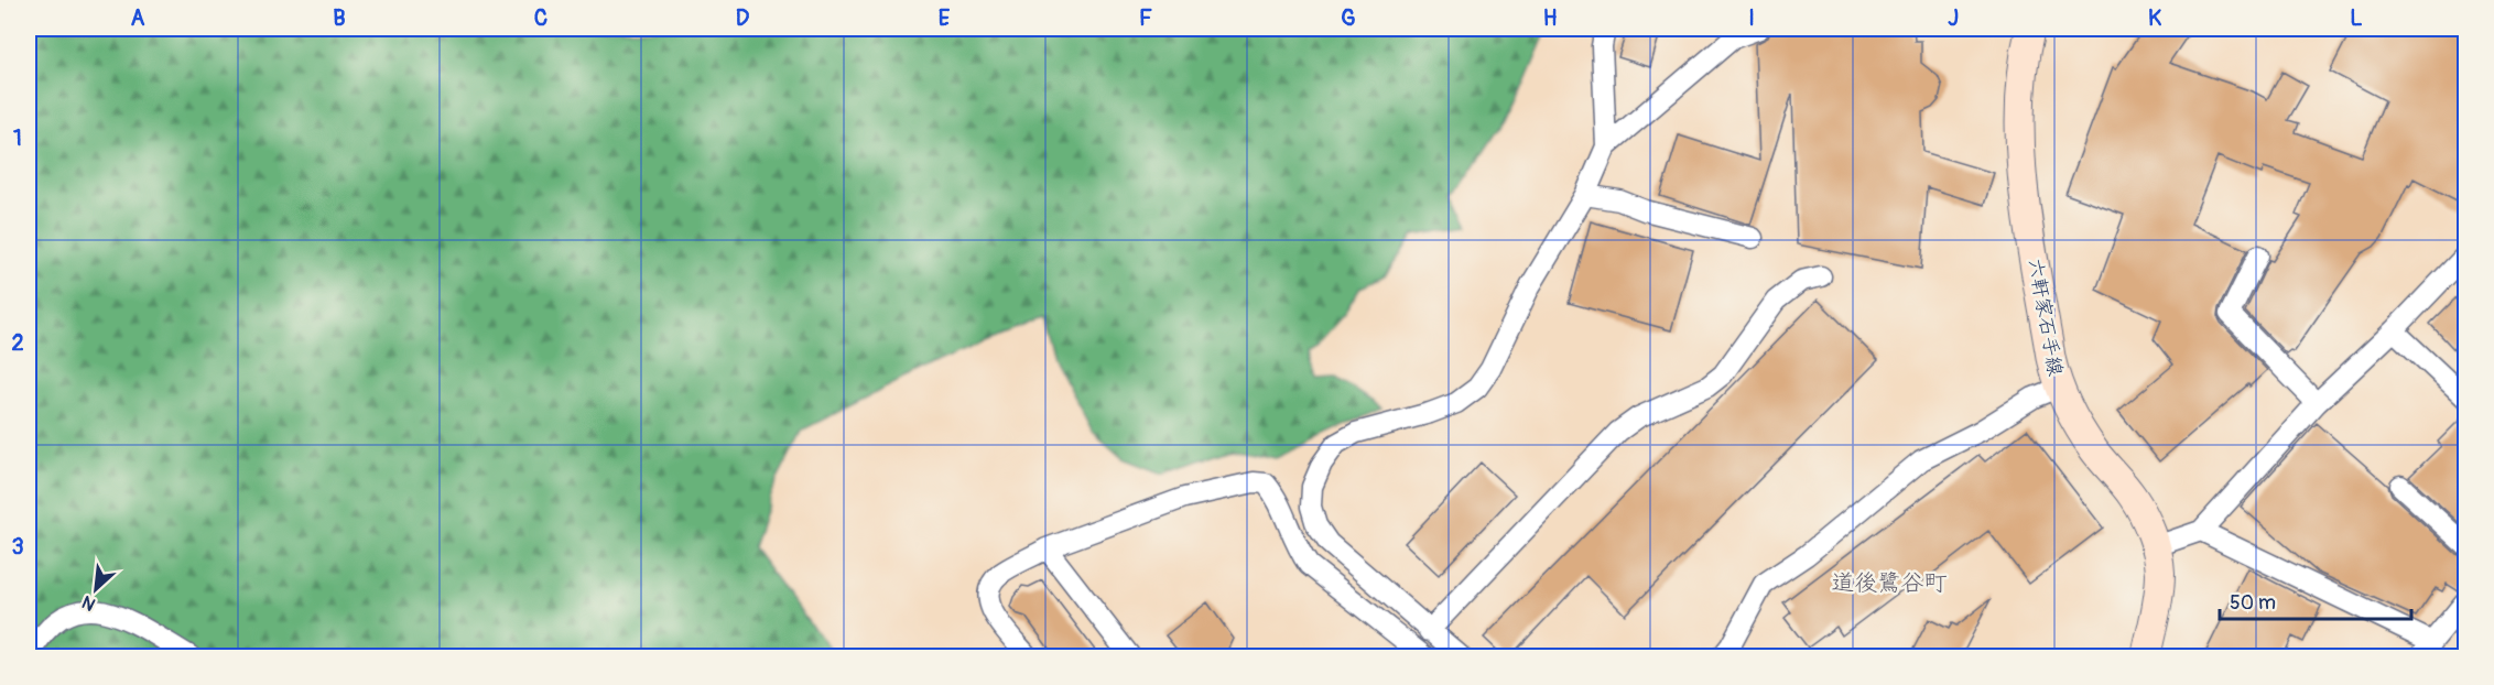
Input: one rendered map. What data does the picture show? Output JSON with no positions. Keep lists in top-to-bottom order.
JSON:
{
  "streets": {
    "main road": ["六軒家石手線"]
  },
  "districts": ["道後鷺谷町"],
  "scale_bar": "50 m",
  "north": "bottom left",
  "grid": {
    "columns": [
      "A",
      "B",
      "C",
      "D",
      "E",
      "F",
      "G",
      "H",
      "I",
      "J",
      "K",
      "L"
    ],
    "rows": ["1", "2", "3"]
  }
}
